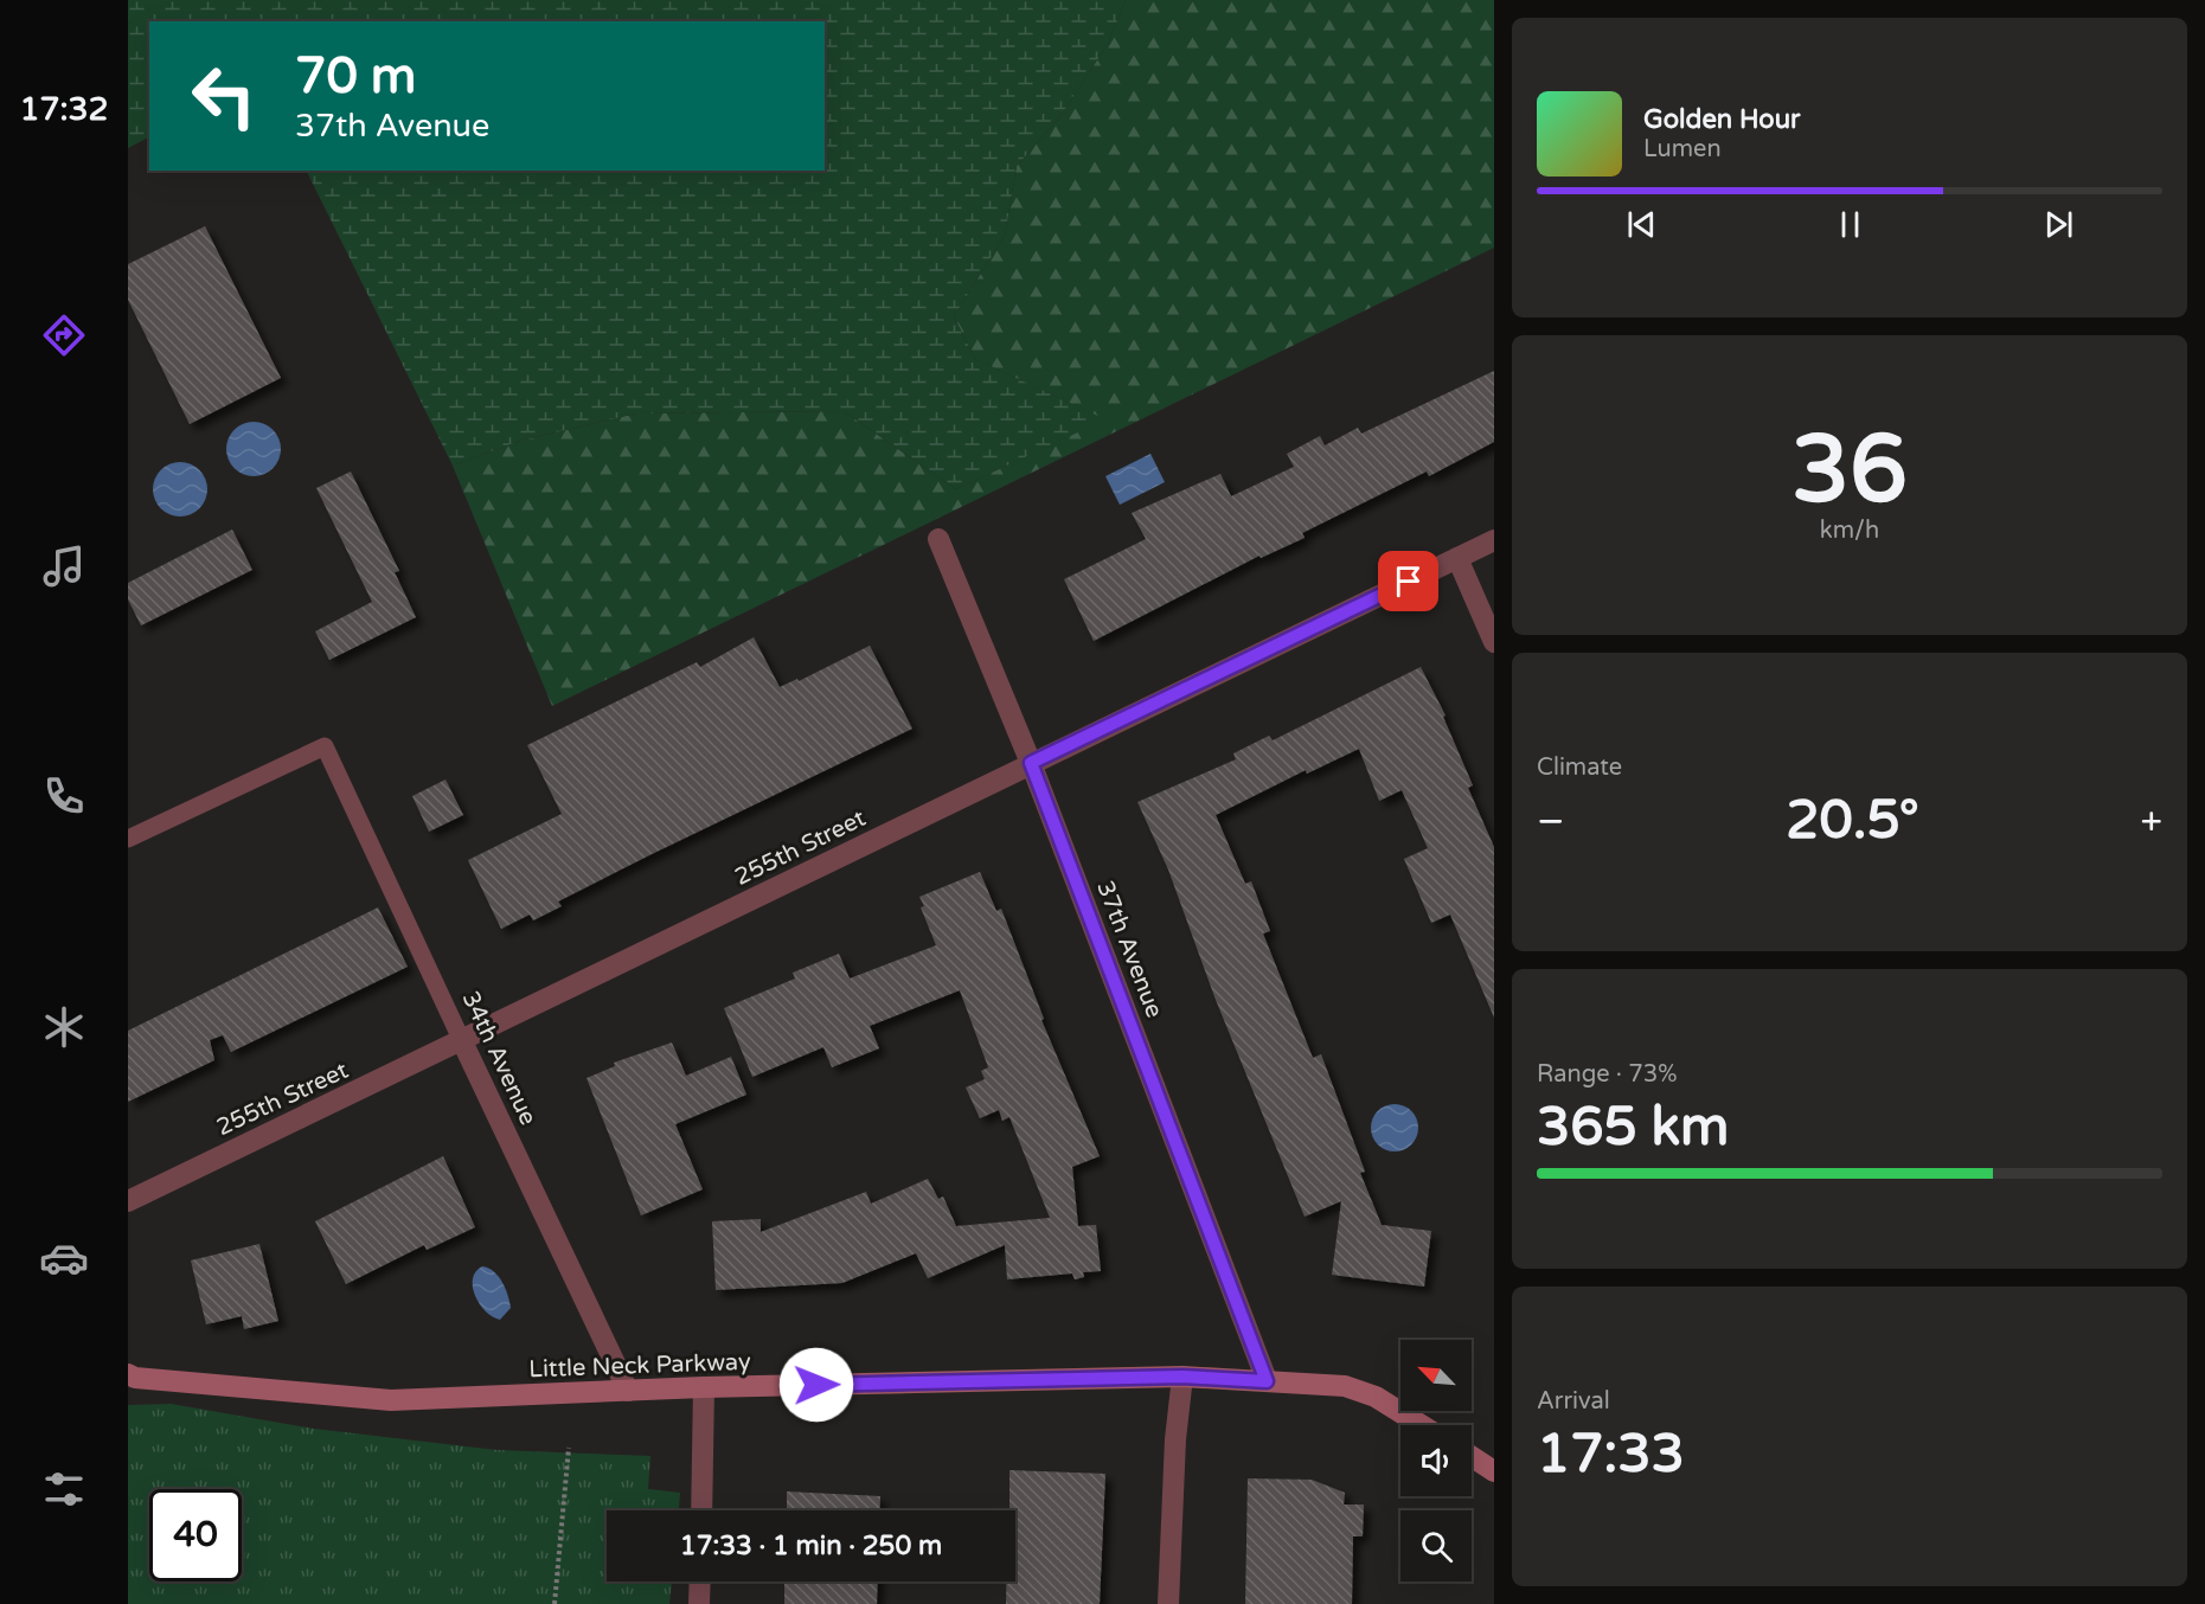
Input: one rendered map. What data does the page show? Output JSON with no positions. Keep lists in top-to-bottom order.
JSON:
{
  "streets": {
    "street": [
      "255th Street",
      "37th Avenue",
      "34th Avenue",
      "Little Neck Parkway"
    ]
  },
  "crossings": [
    ["255th Street", "37th Avenue"],
    ["255th Street", "34th Avenue"],
    ["37th Avenue", "Little Neck Parkway"],
    ["34th Avenue", "Little Neck Parkway"]
  ],
  "north": "top left",
  "page": {
    "tabs": "17:32",
    "turn": ["70 m", "37th Avenue"],
    "song": ["Golden Hour", "Lumen"],
    "tile": [
      ["36", "km/h"],
      "Climate",
      ["Range · 73%", "365 km"],
      ["Arrival", "17:33"]
    ],
    "heat": ["−", "20.5°", "+"],
    "limit": "40",
    "trip": "17:33 · 1 min · 250 m"
  }
}
